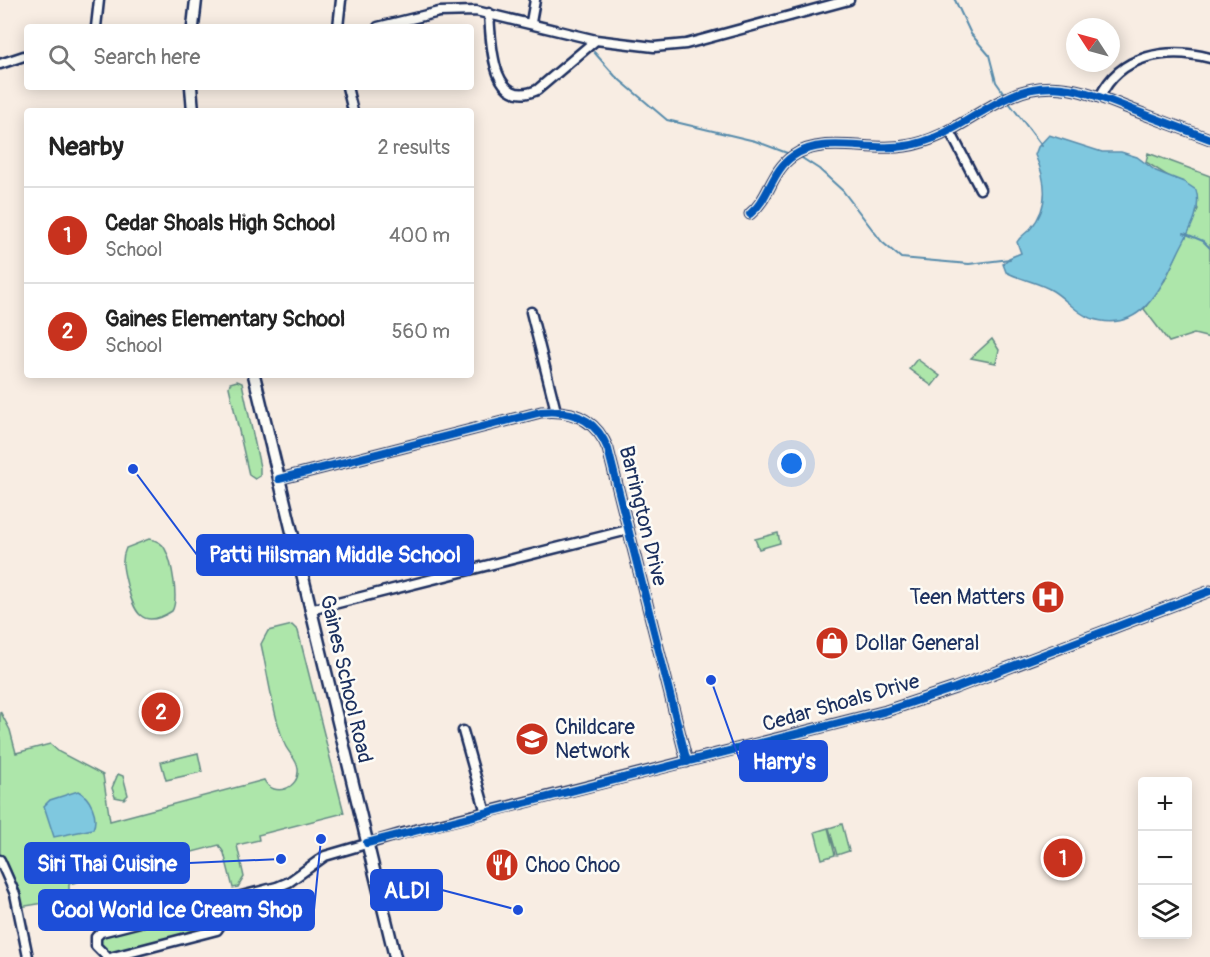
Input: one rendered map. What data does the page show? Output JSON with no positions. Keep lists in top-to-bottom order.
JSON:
{
  "streets": {
    "main road": ["Gaines School Road"],
    "street": ["Barrington Drive", "Cedar Shoals Drive"]
  },
  "crossings": [
    ["Barrington Drive", "Gaines School Road"],
    ["Barrington Drive", "Cedar Shoals Drive"],
    ["Gaines School Road", "Cedar Shoals Drive"]
  ],
  "places": {
    "other": [
      "Patti Hilsman Middle School",
      "Harry's",
      "Cool World Ice Cream Shop",
      "Siri Thai Cuisine",
      "ALDI"
    ],
    "hospital": ["Teen Matters"],
    "shop": ["Dollar General"],
    "school or university": ["Childcare Network"],
    "restaurant": ["Choo Choo"]
  },
  "north": "top left",
  "page": {
    "search": "Search here",
    "heading": ["Nearby", "2 results"],
    "list": [
      {
        "mark": "1",
        "name": "Cedar Shoals High School",
        "note": "School",
        "value": "400 m"
      },
      {
        "mark": "2",
        "name": "Gaines Elementary School",
        "note": "School",
        "value": "560 m"
      }
    ],
    "pins": ["2", "1"],
    "map_buttons": ["+", "−"]
  }
}
